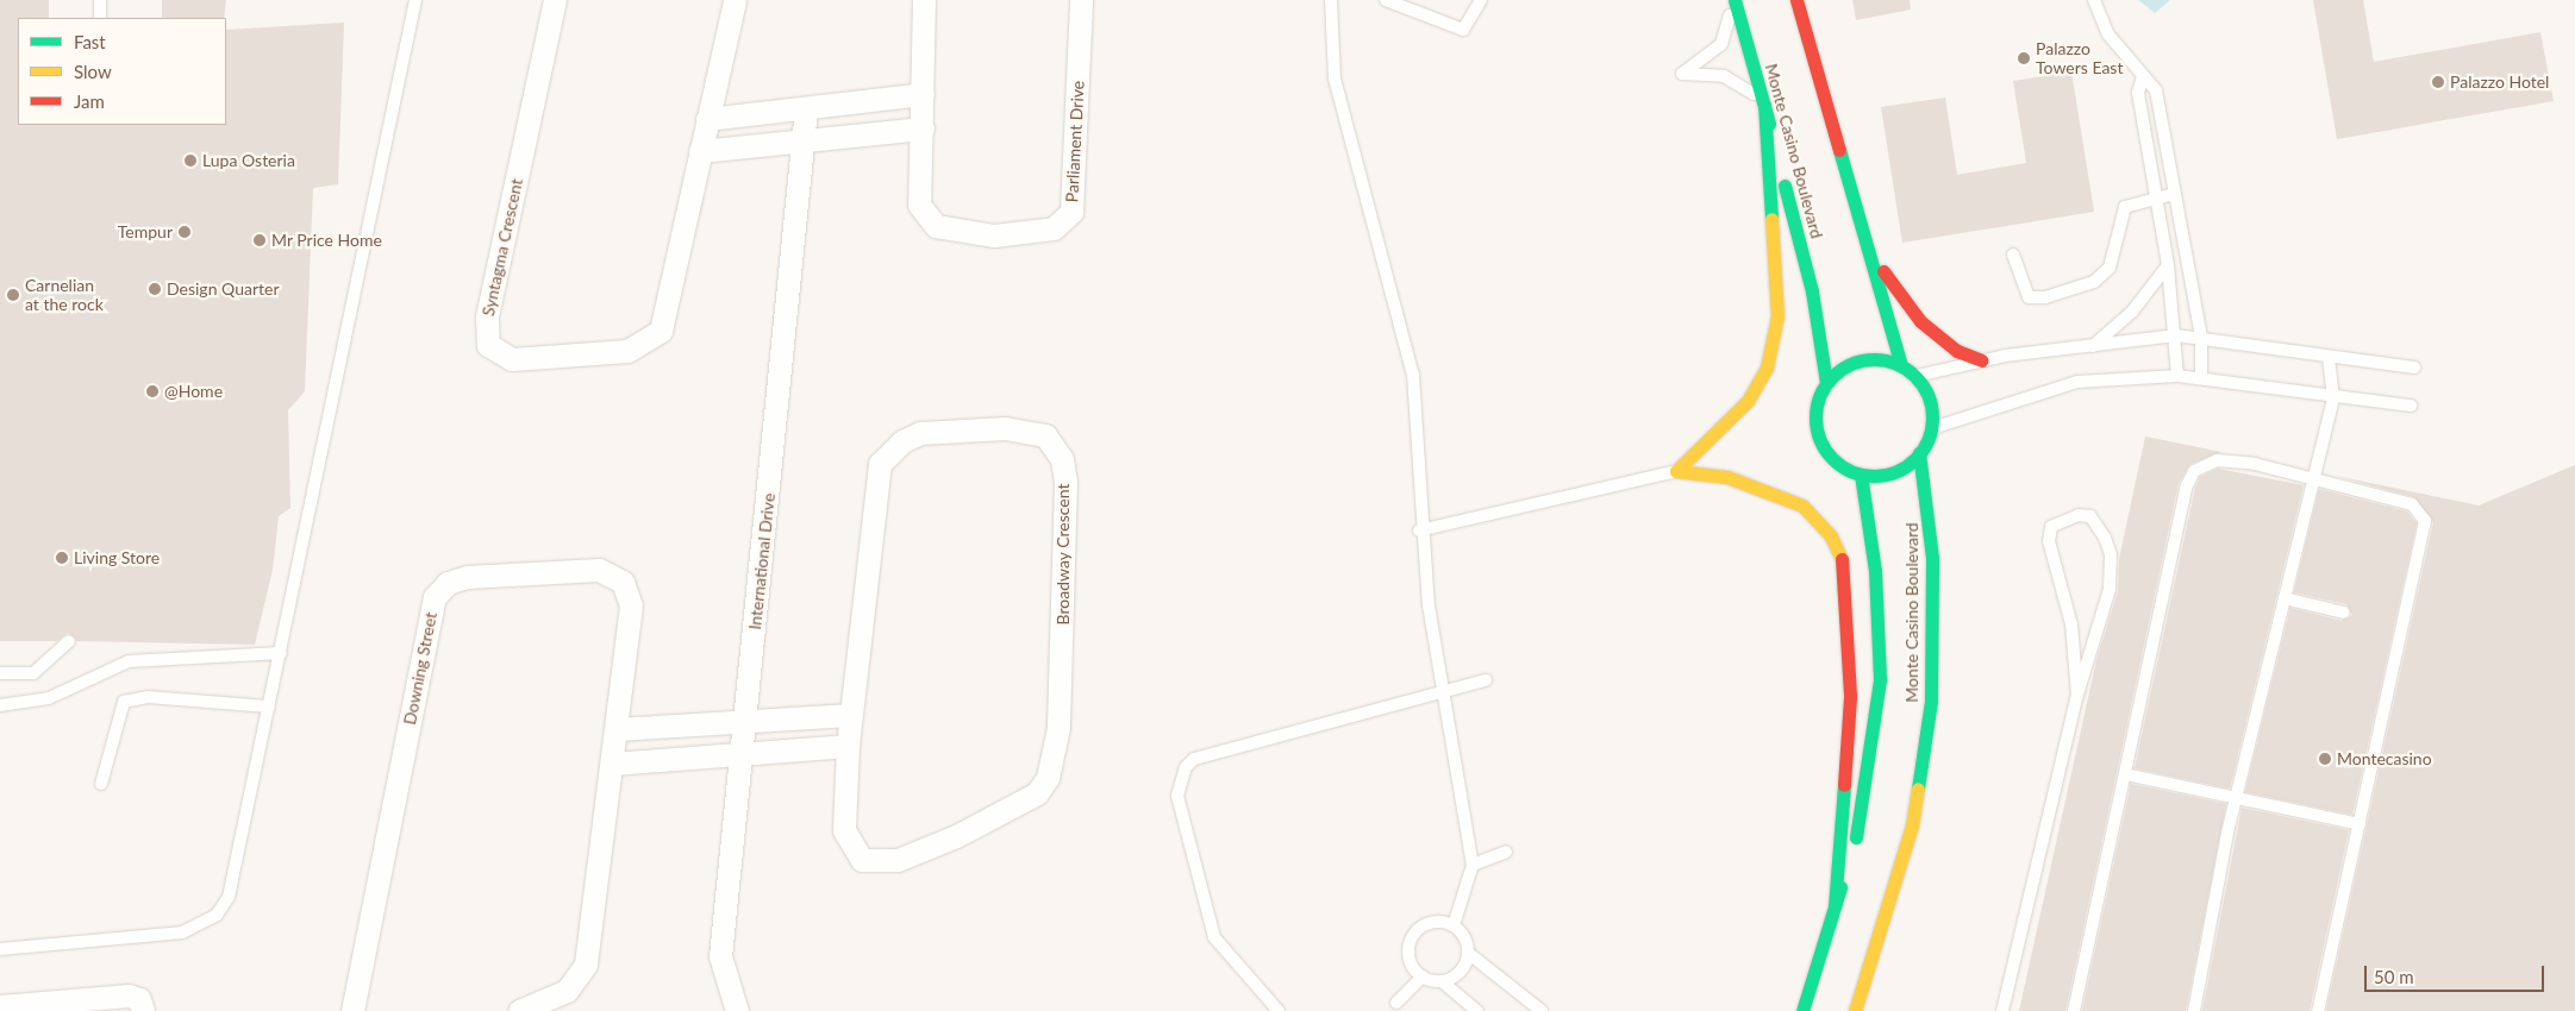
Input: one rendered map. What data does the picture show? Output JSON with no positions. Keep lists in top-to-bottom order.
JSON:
{
  "streets": {
    "street": [
      "Parliament Drive",
      "Monte Casino Boulevard",
      "Syntagma Crescent",
      "Broadway Crescent",
      "International Drive",
      "Downing Street"
    ]
  },
  "places": [
    "Palazzo Towers East",
    "Palazzo Hotel",
    "Lupa Osteria",
    "Tempur",
    "Mr Price Home",
    "Design Quarter",
    "Carnelian at the rock",
    "@Home",
    "Living Store",
    "Montecasino"
  ],
  "legend": ["Fast", "Slow", "Jam"],
  "scale_bar": "50 m"
}
